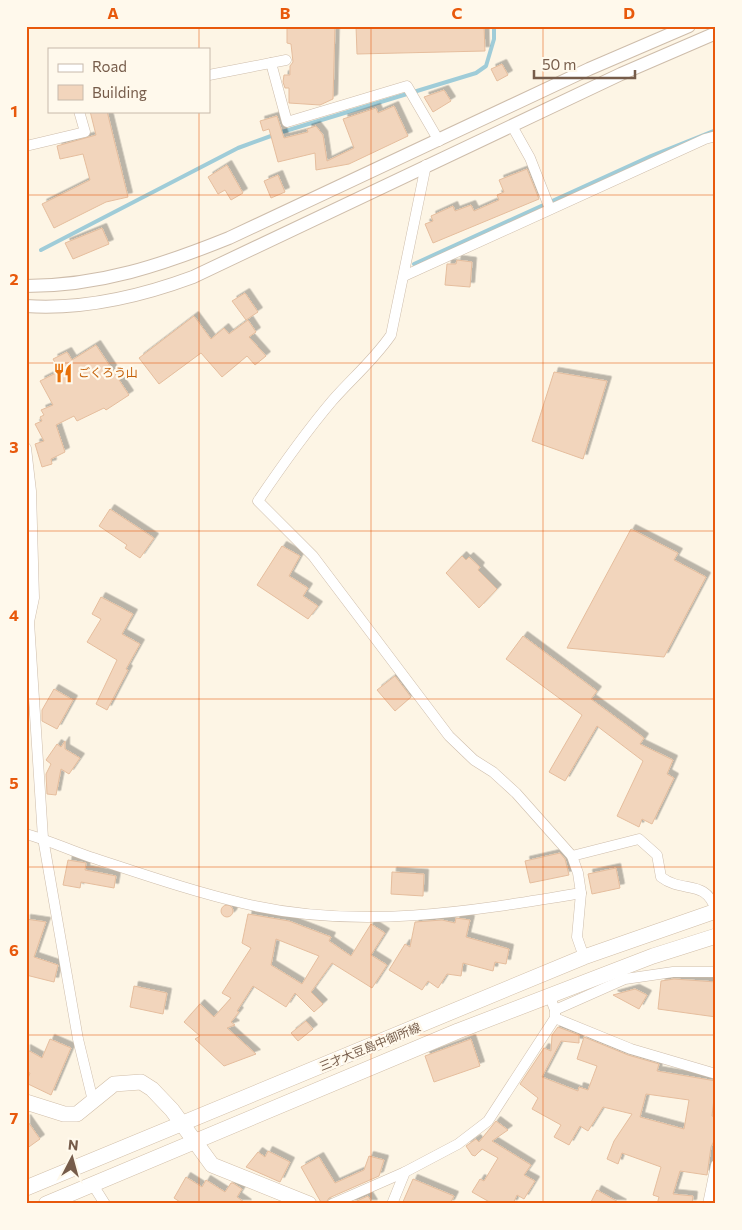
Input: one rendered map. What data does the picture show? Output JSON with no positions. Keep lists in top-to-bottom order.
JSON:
{
  "streets": {
    "main road": ["三才大豆島中御所線"]
  },
  "places": {
    "restaurant": ["ごくろう山"]
  },
  "legend": ["Road", "Building"],
  "scale_bar": "50 m",
  "north": "top",
  "grid": {
    "columns": [
      "A",
      "B",
      "C",
      "D"
    ],
    "rows": [
      "1",
      "2",
      "3",
      "4",
      "5",
      "6",
      "7"
    ]
  }
}
